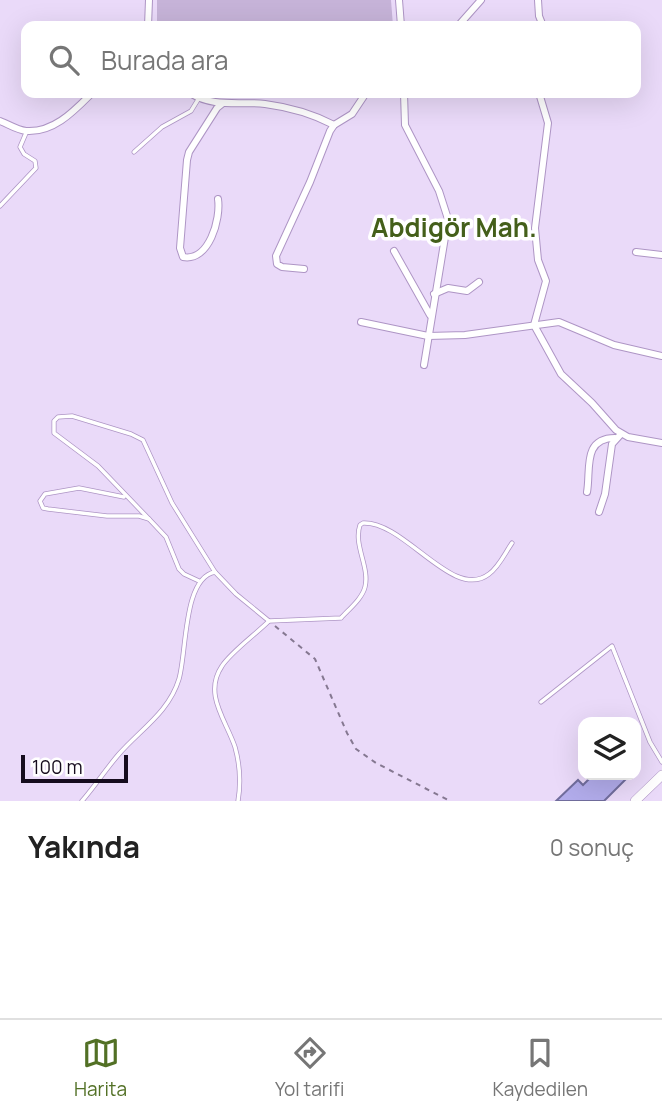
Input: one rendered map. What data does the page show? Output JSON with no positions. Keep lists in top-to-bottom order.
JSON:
{
  "districts": ["Abdigör Mah."],
  "scale_bar": "100 m",
  "page": {
    "search": "Burada ara",
    "scale": "100 m",
    "heading": ["Yakında", "0 sonuç"],
    "nav": ["Harita", "Yol tarifi", "Kaydedilen"]
  }
}
